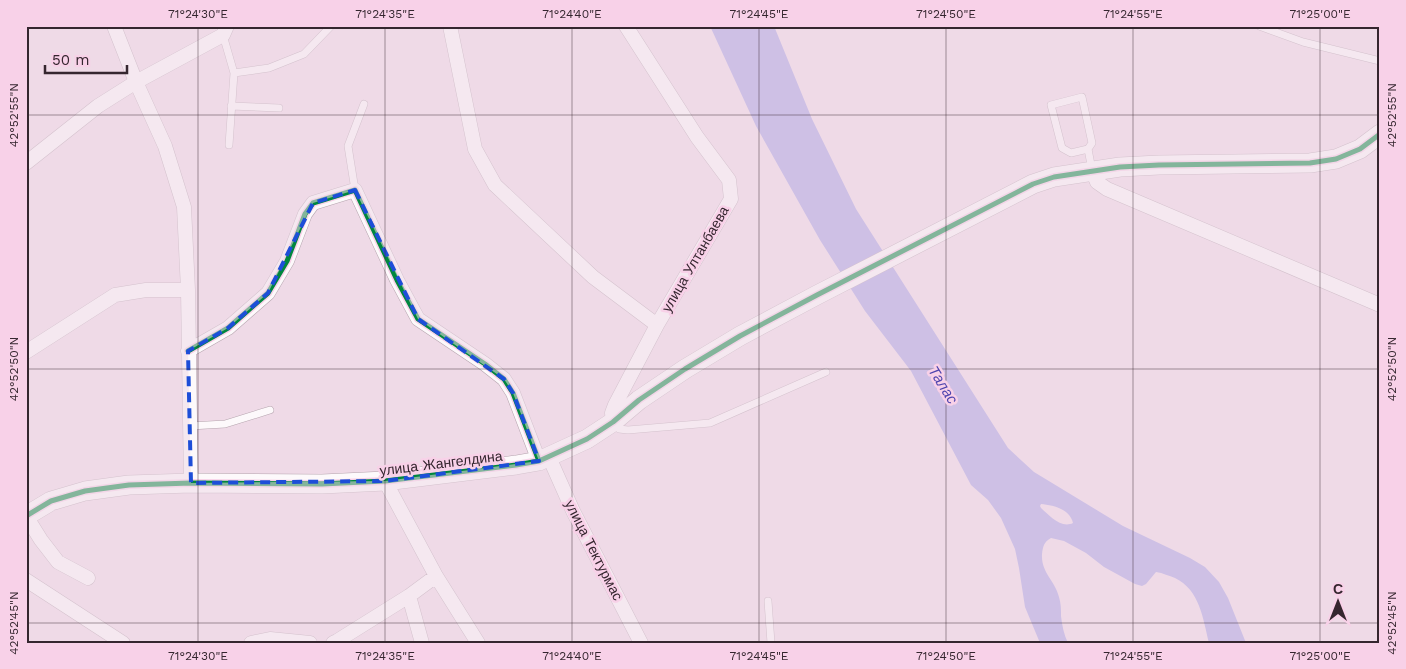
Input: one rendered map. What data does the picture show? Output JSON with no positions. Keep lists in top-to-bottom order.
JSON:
{
  "streets": {
    "street": ["улица Ултанбаева", "улица Жангелдина", "улица Тектурмас"]
  },
  "crossings": [
    ["улица Ултанбаева", "улица Жангелдина"],
    ["улица Жангелдина", "улица Тектурмас"]
  ],
  "water": ["Талас"],
  "scale_bar": "50 m",
  "north": "top",
  "coordinates": [
    "71°24'30\"E",
    "71°24'35\"E",
    "71°24'40\"E",
    "71°24'45\"E",
    "71°24'50\"E",
    "71°24'55\"E",
    "71°25'00\"E",
    "42°52'55\"N",
    "42°52'50\"N",
    "42°52'45\"N"
  ]
}
